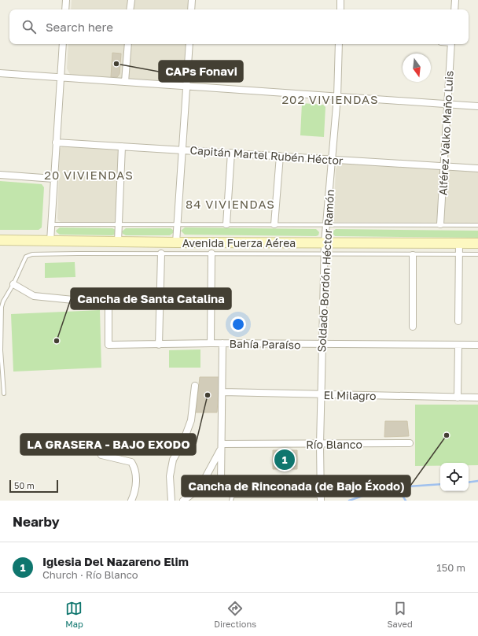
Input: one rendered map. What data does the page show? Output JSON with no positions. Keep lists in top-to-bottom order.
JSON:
{
  "streets": {
    "main road": ["Avenida Fuerza Aérea"],
    "street": [
      "Alférez Valko Maño Luis",
      "Capitán Martel Rubén Héctor",
      "Soldado Bordón Héctor Ramón",
      "Bahía Paraíso",
      "El Milagro",
      "Río Blanco"
    ]
  },
  "crossings": [
    ["Alférez Valko Maño Luis", "Capitán Martel Rubén Héctor"],
    ["Capitán Martel Rubén Héctor", "Soldado Bordón Héctor Ramón"],
    ["Avenida Fuerza Aérea", "Soldado Bordón Héctor Ramón"],
    ["Soldado Bordón Héctor Ramón", "Bahía Paraíso"],
    ["Soldado Bordón Héctor Ramón", "El Milagro"],
    ["Soldado Bordón Héctor Ramón", "Río Blanco"]
  ],
  "districts": ["202 VIVIENDAS", "20 VIVIENDAS", "84 VIVIENDAS"],
  "places": [
    "CAPs Fonavi",
    "Cancha de Santa Catalina",
    "LA GRASERA - BAJO EXODO",
    "Cancha de Rinconada (de Bajo Éxodo)"
  ],
  "scale_bar": "50 m",
  "north": "bottom",
  "page": {
    "search": "Search here",
    "pins": "1",
    "scale": "50 m",
    "heading": "Nearby",
    "list": [
      {
        "mark": "1",
        "name": "Iglesia Del Nazareno Elim",
        "note": "Church · Río Blanco",
        "value": "150 m"
      }
    ],
    "nav": ["Map", "Directions", "Saved"]
  }
}
